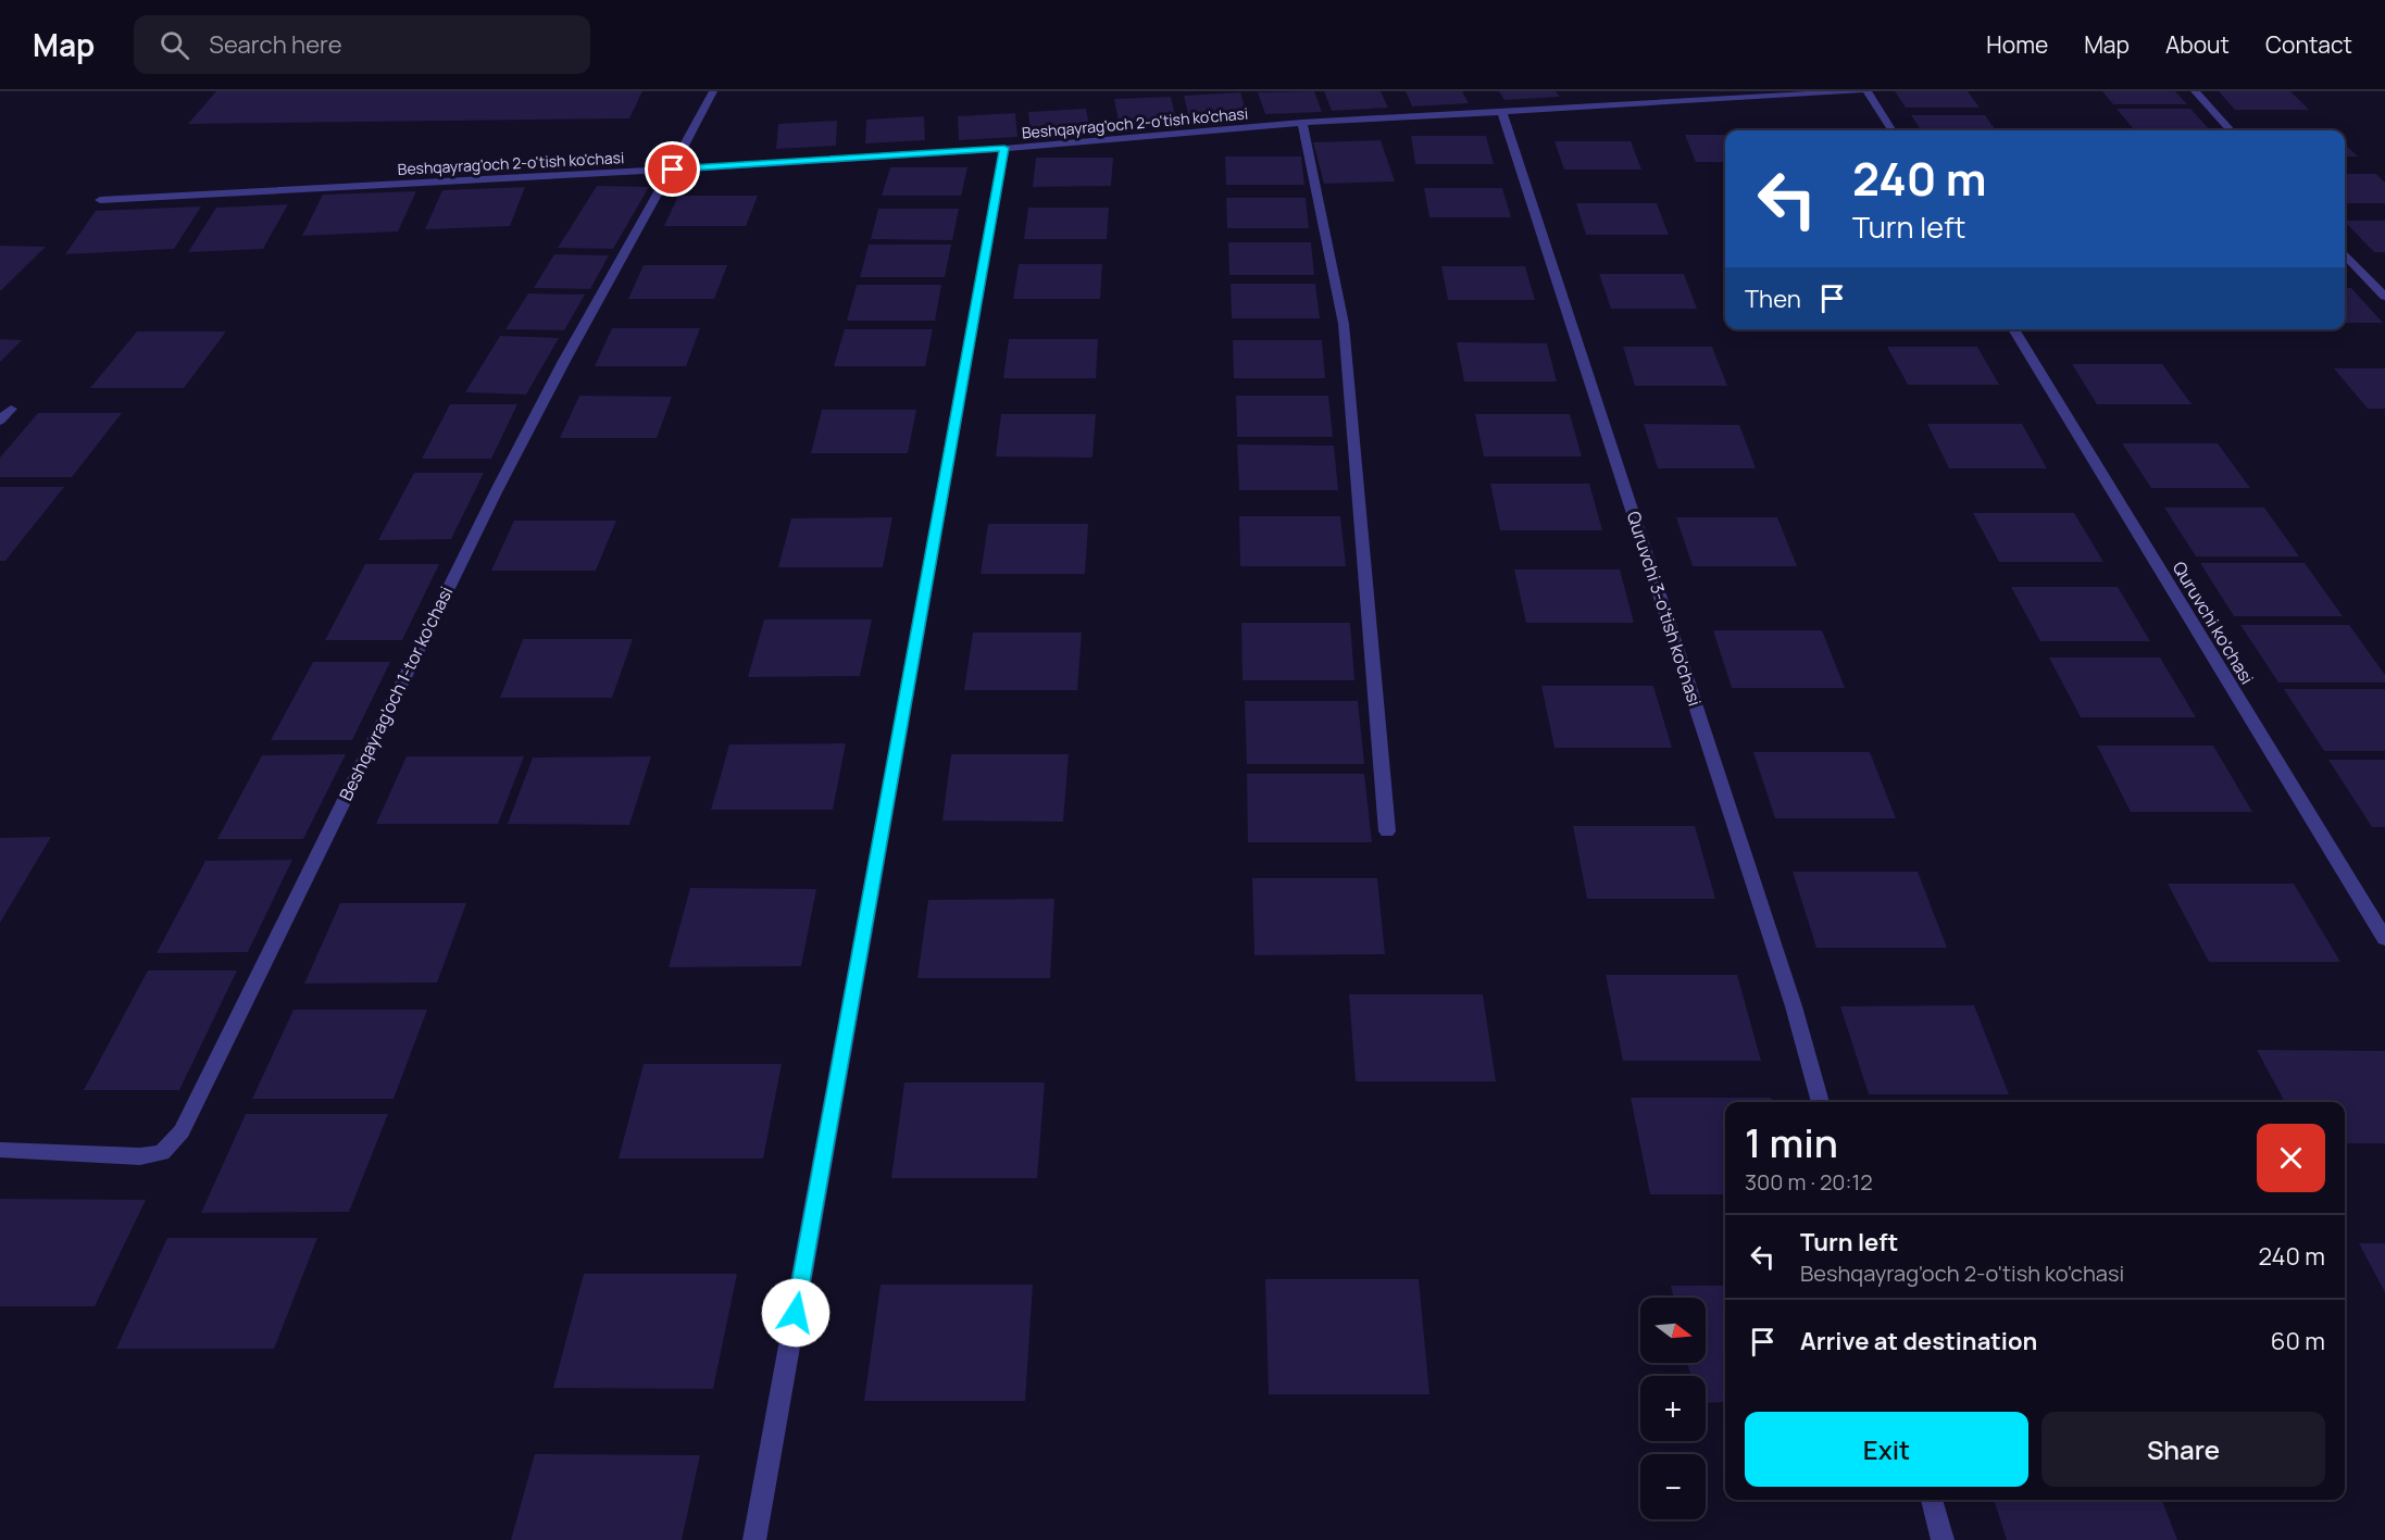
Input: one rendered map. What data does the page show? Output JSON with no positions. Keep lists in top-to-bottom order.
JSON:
{
  "streets": {
    "street": [
      "Beshqayrag'och 2-o'tish ko'chasi",
      "Quruvchi 3-o'tish ko'chasi",
      "Quruvchi ko'chasi",
      "Beshqayrag'och 1-tor ko'chasi"
    ]
  },
  "crossings": [
    ["Beshqayrag'och 2-o'tish ko'chasi", "Quruvchi 3-o'tish ko'chasi"],
    ["Beshqayrag'och 2-o'tish ko'chasi", "Beshqayrag'och 1-tor ko'chasi"]
  ],
  "north": "right",
  "page": {
    "header": "Map",
    "search": "Search here",
    "nav": [
      "Home",
      "Map",
      "About",
      "Contact"
    ],
    "turn": ["240 m", "Turn left"],
    "then": "Then",
    "heading": ["1 min", "300 m · 20:12"],
    "list": [
      {
        "name": "Turn left",
        "note": "Beshqayrag'och 2-o'tish ko'chasi",
        "value": "240 m"
      },
      {
        "name": "Arrive at destination",
        "value": "60 m"
      }
    ],
    "map_buttons": ["+", "−"],
    "buttons": ["Exit", "Share"]
  }
}
